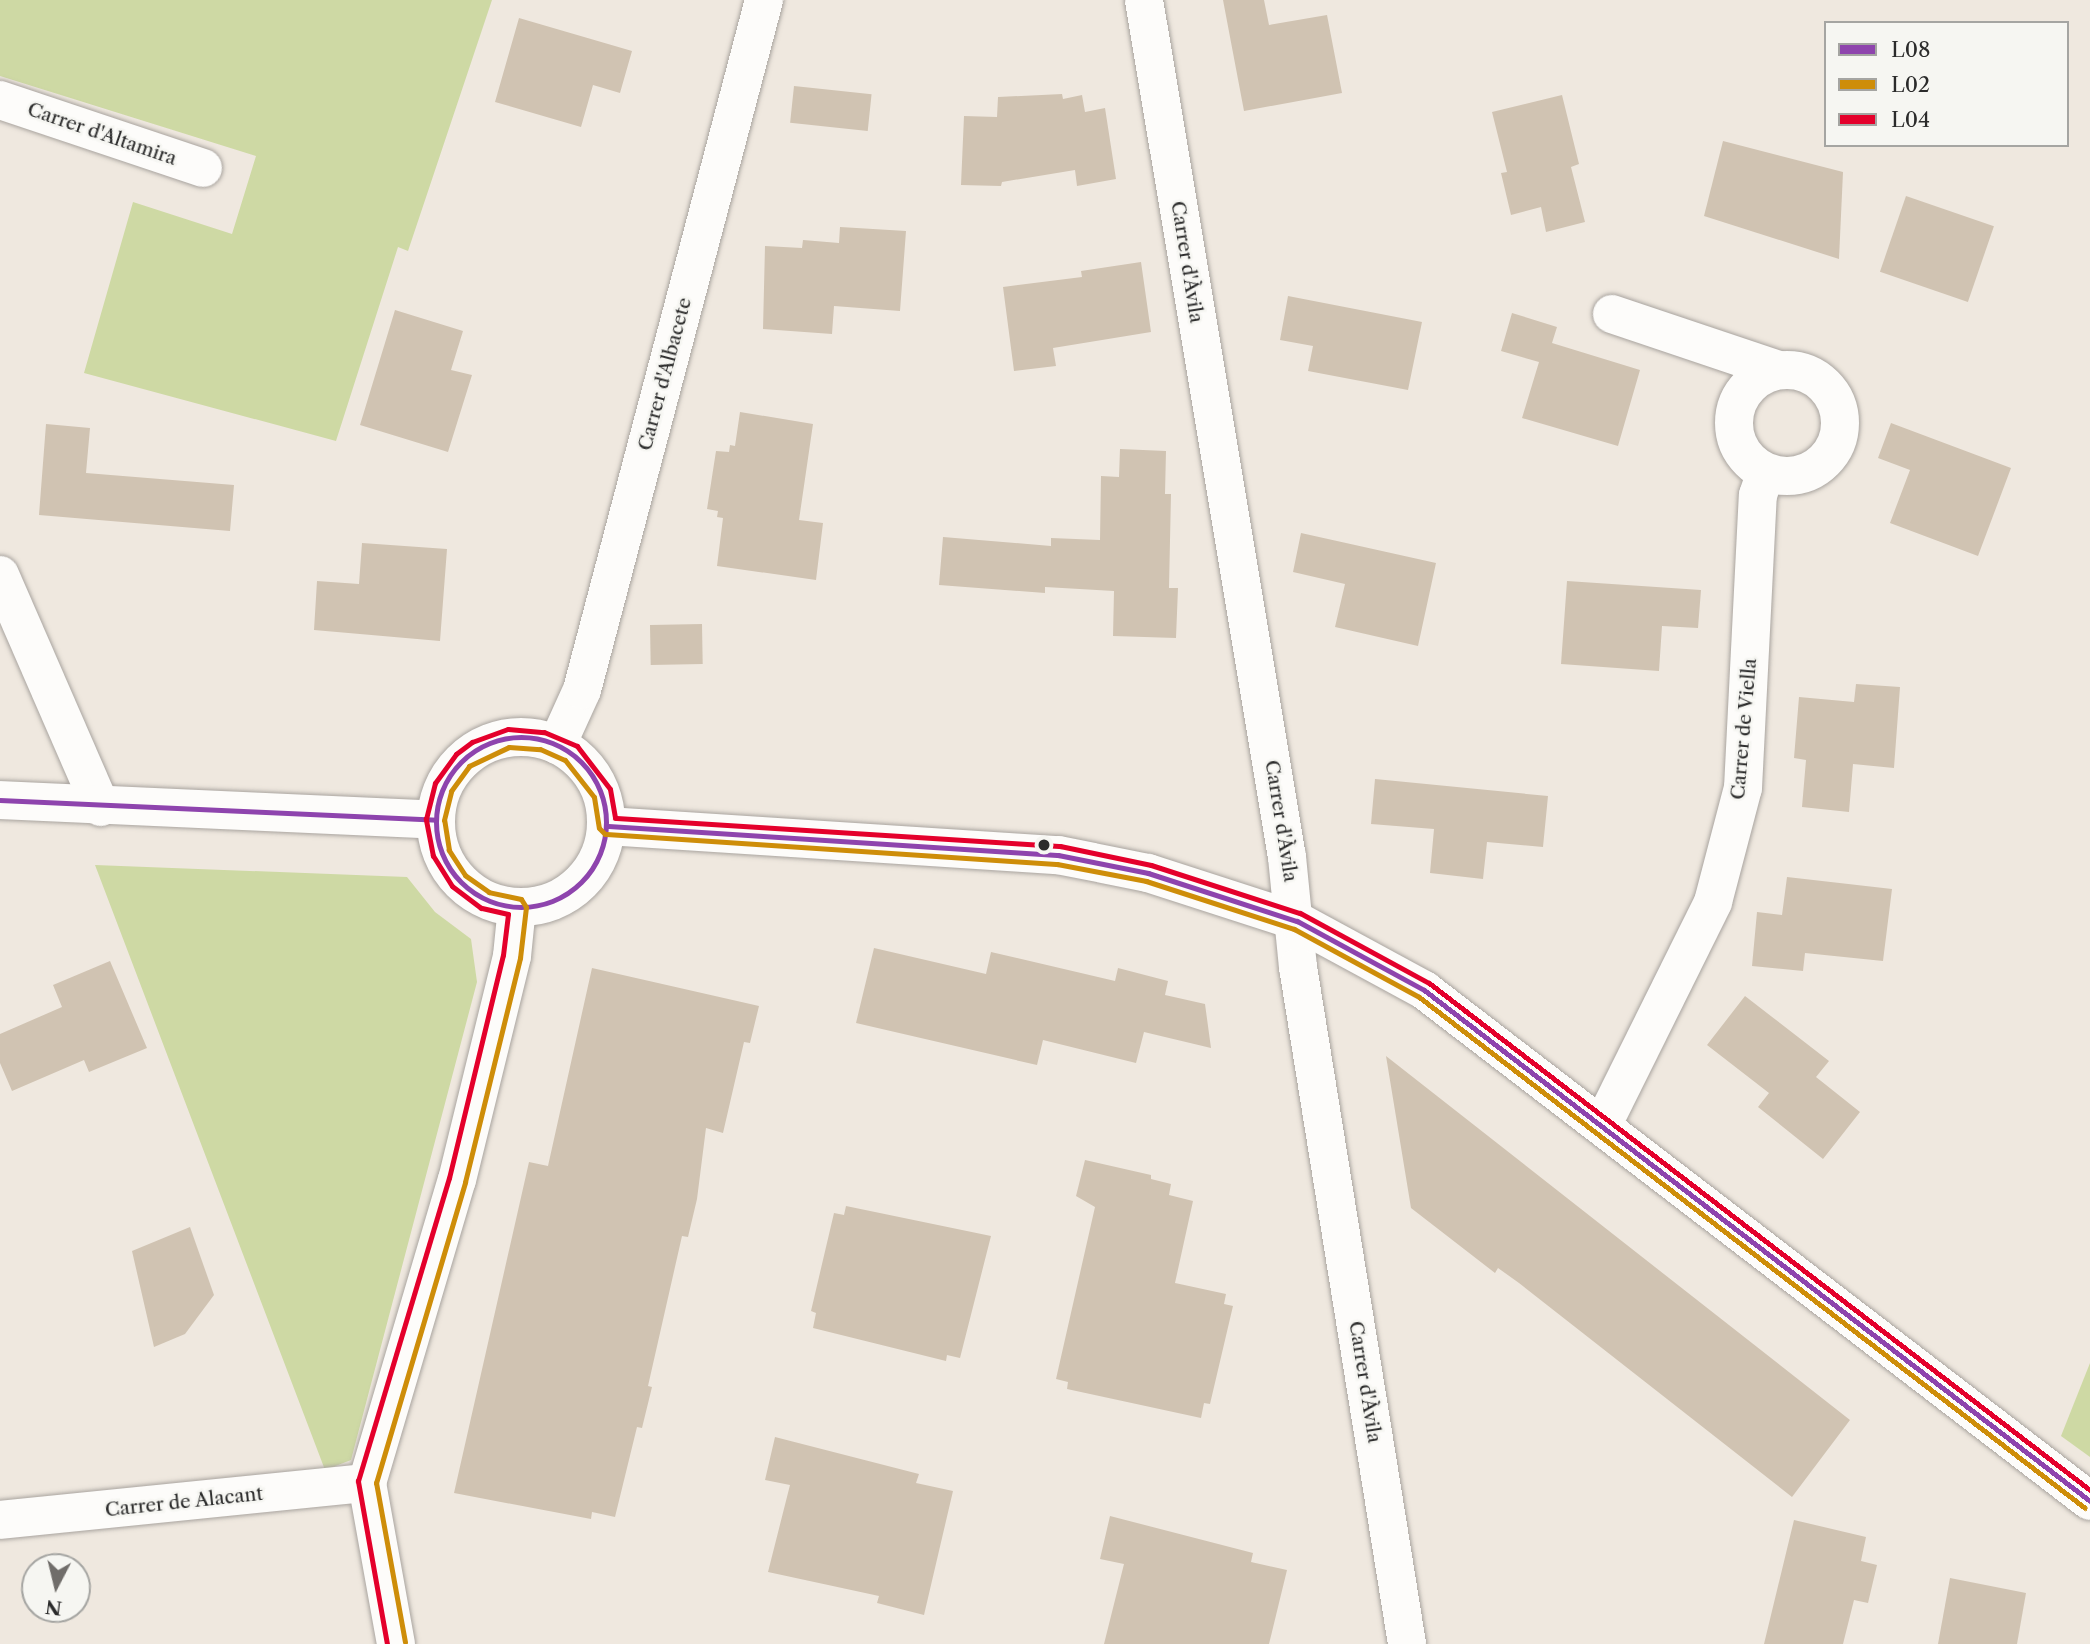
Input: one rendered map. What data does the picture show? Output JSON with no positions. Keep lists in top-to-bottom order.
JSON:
{
  "streets": {
    "street": [
      "Carrer d'Altamira",
      "Carrer d'Àvila",
      "Carrer d'Albacete",
      "Carrer de Viella",
      "Carrer de Alacant"
    ]
  },
  "lines": ["transit line L04", "transit line L08", "transit line L02"],
  "legend": ["L08", "L02", "L04"],
  "north": "bottom"
}
